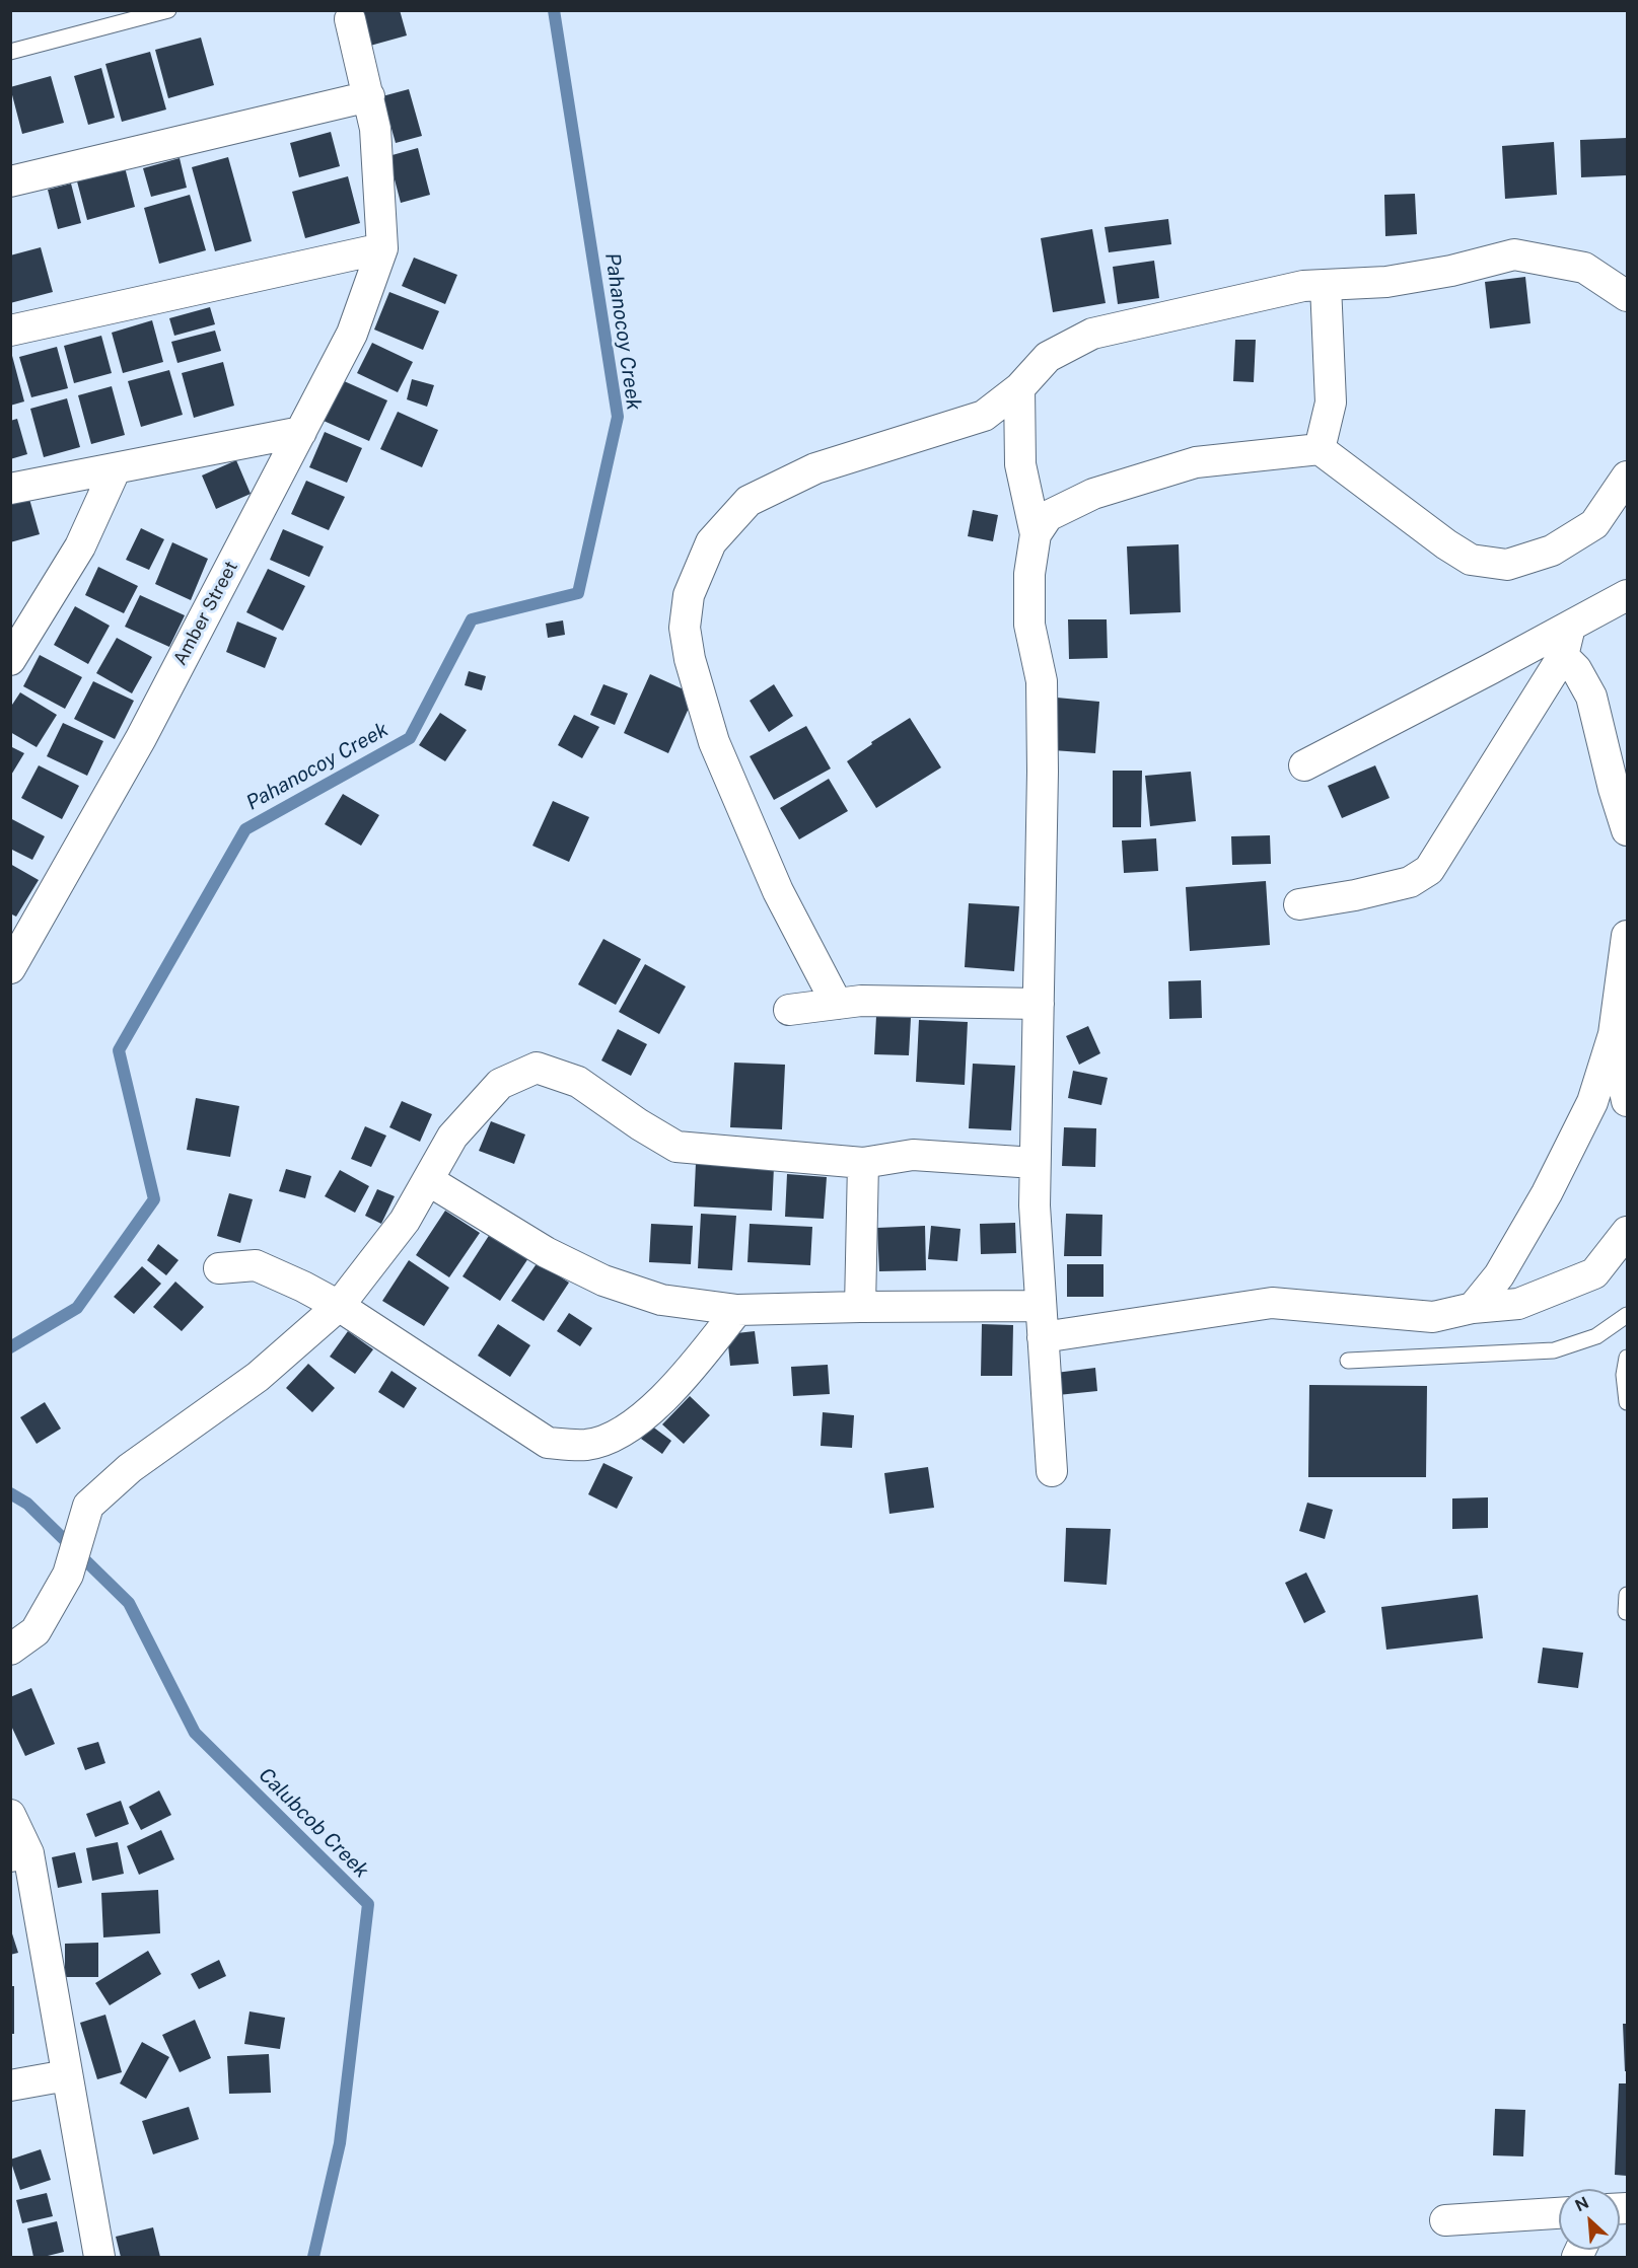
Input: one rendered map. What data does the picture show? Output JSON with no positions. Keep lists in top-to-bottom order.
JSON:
{
  "streets": {
    "street": ["Amber Street"]
  },
  "water": ["Pahanocoy Creek", "Calubcob Creek"],
  "north": "top left"
}
